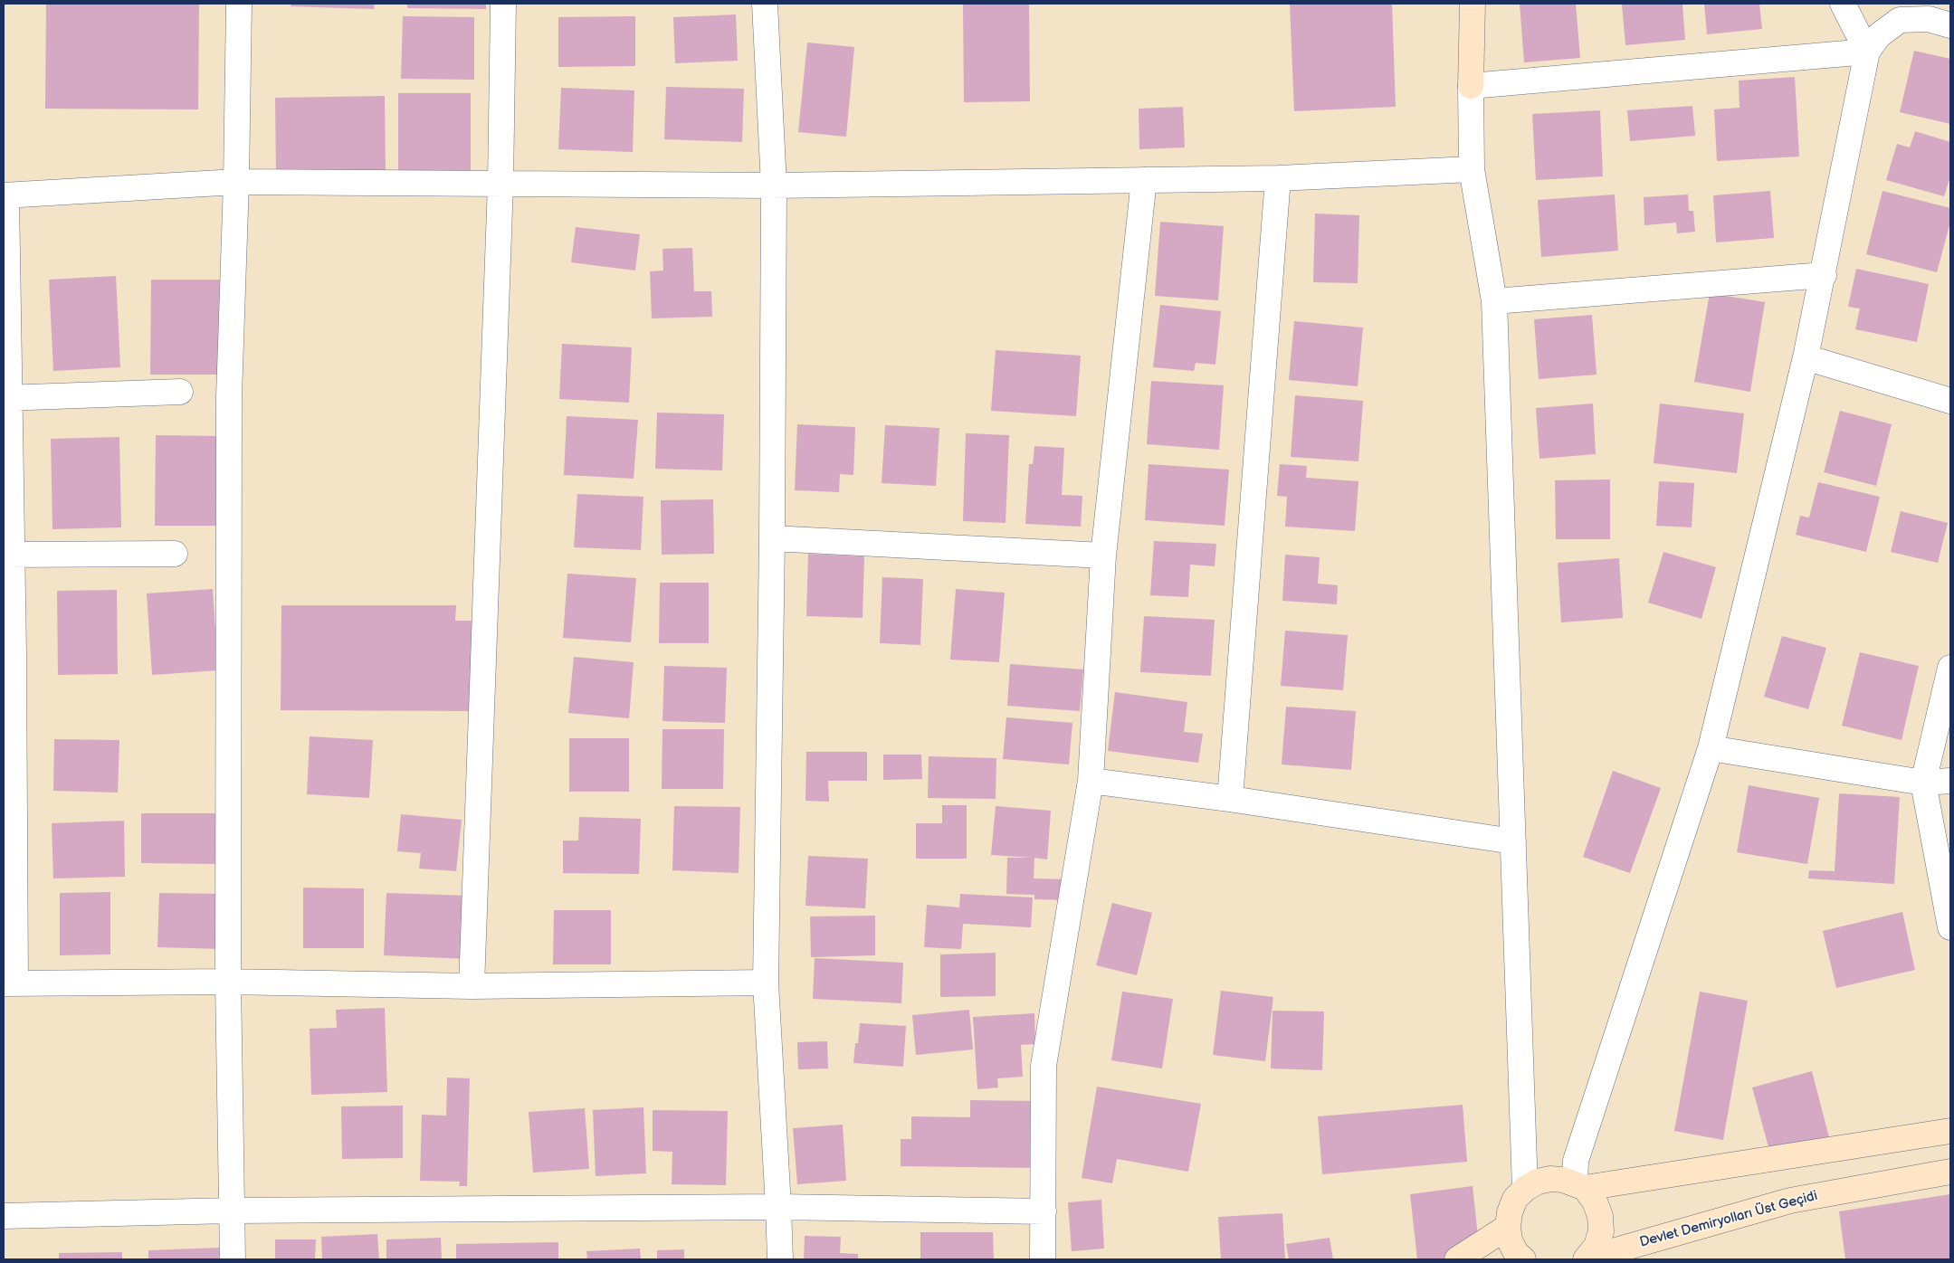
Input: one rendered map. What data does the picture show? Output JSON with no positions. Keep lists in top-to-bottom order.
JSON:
{
  "streets": {
    "main road": ["Devlet Demiryolları Üst Geçidi"]
  }
}
